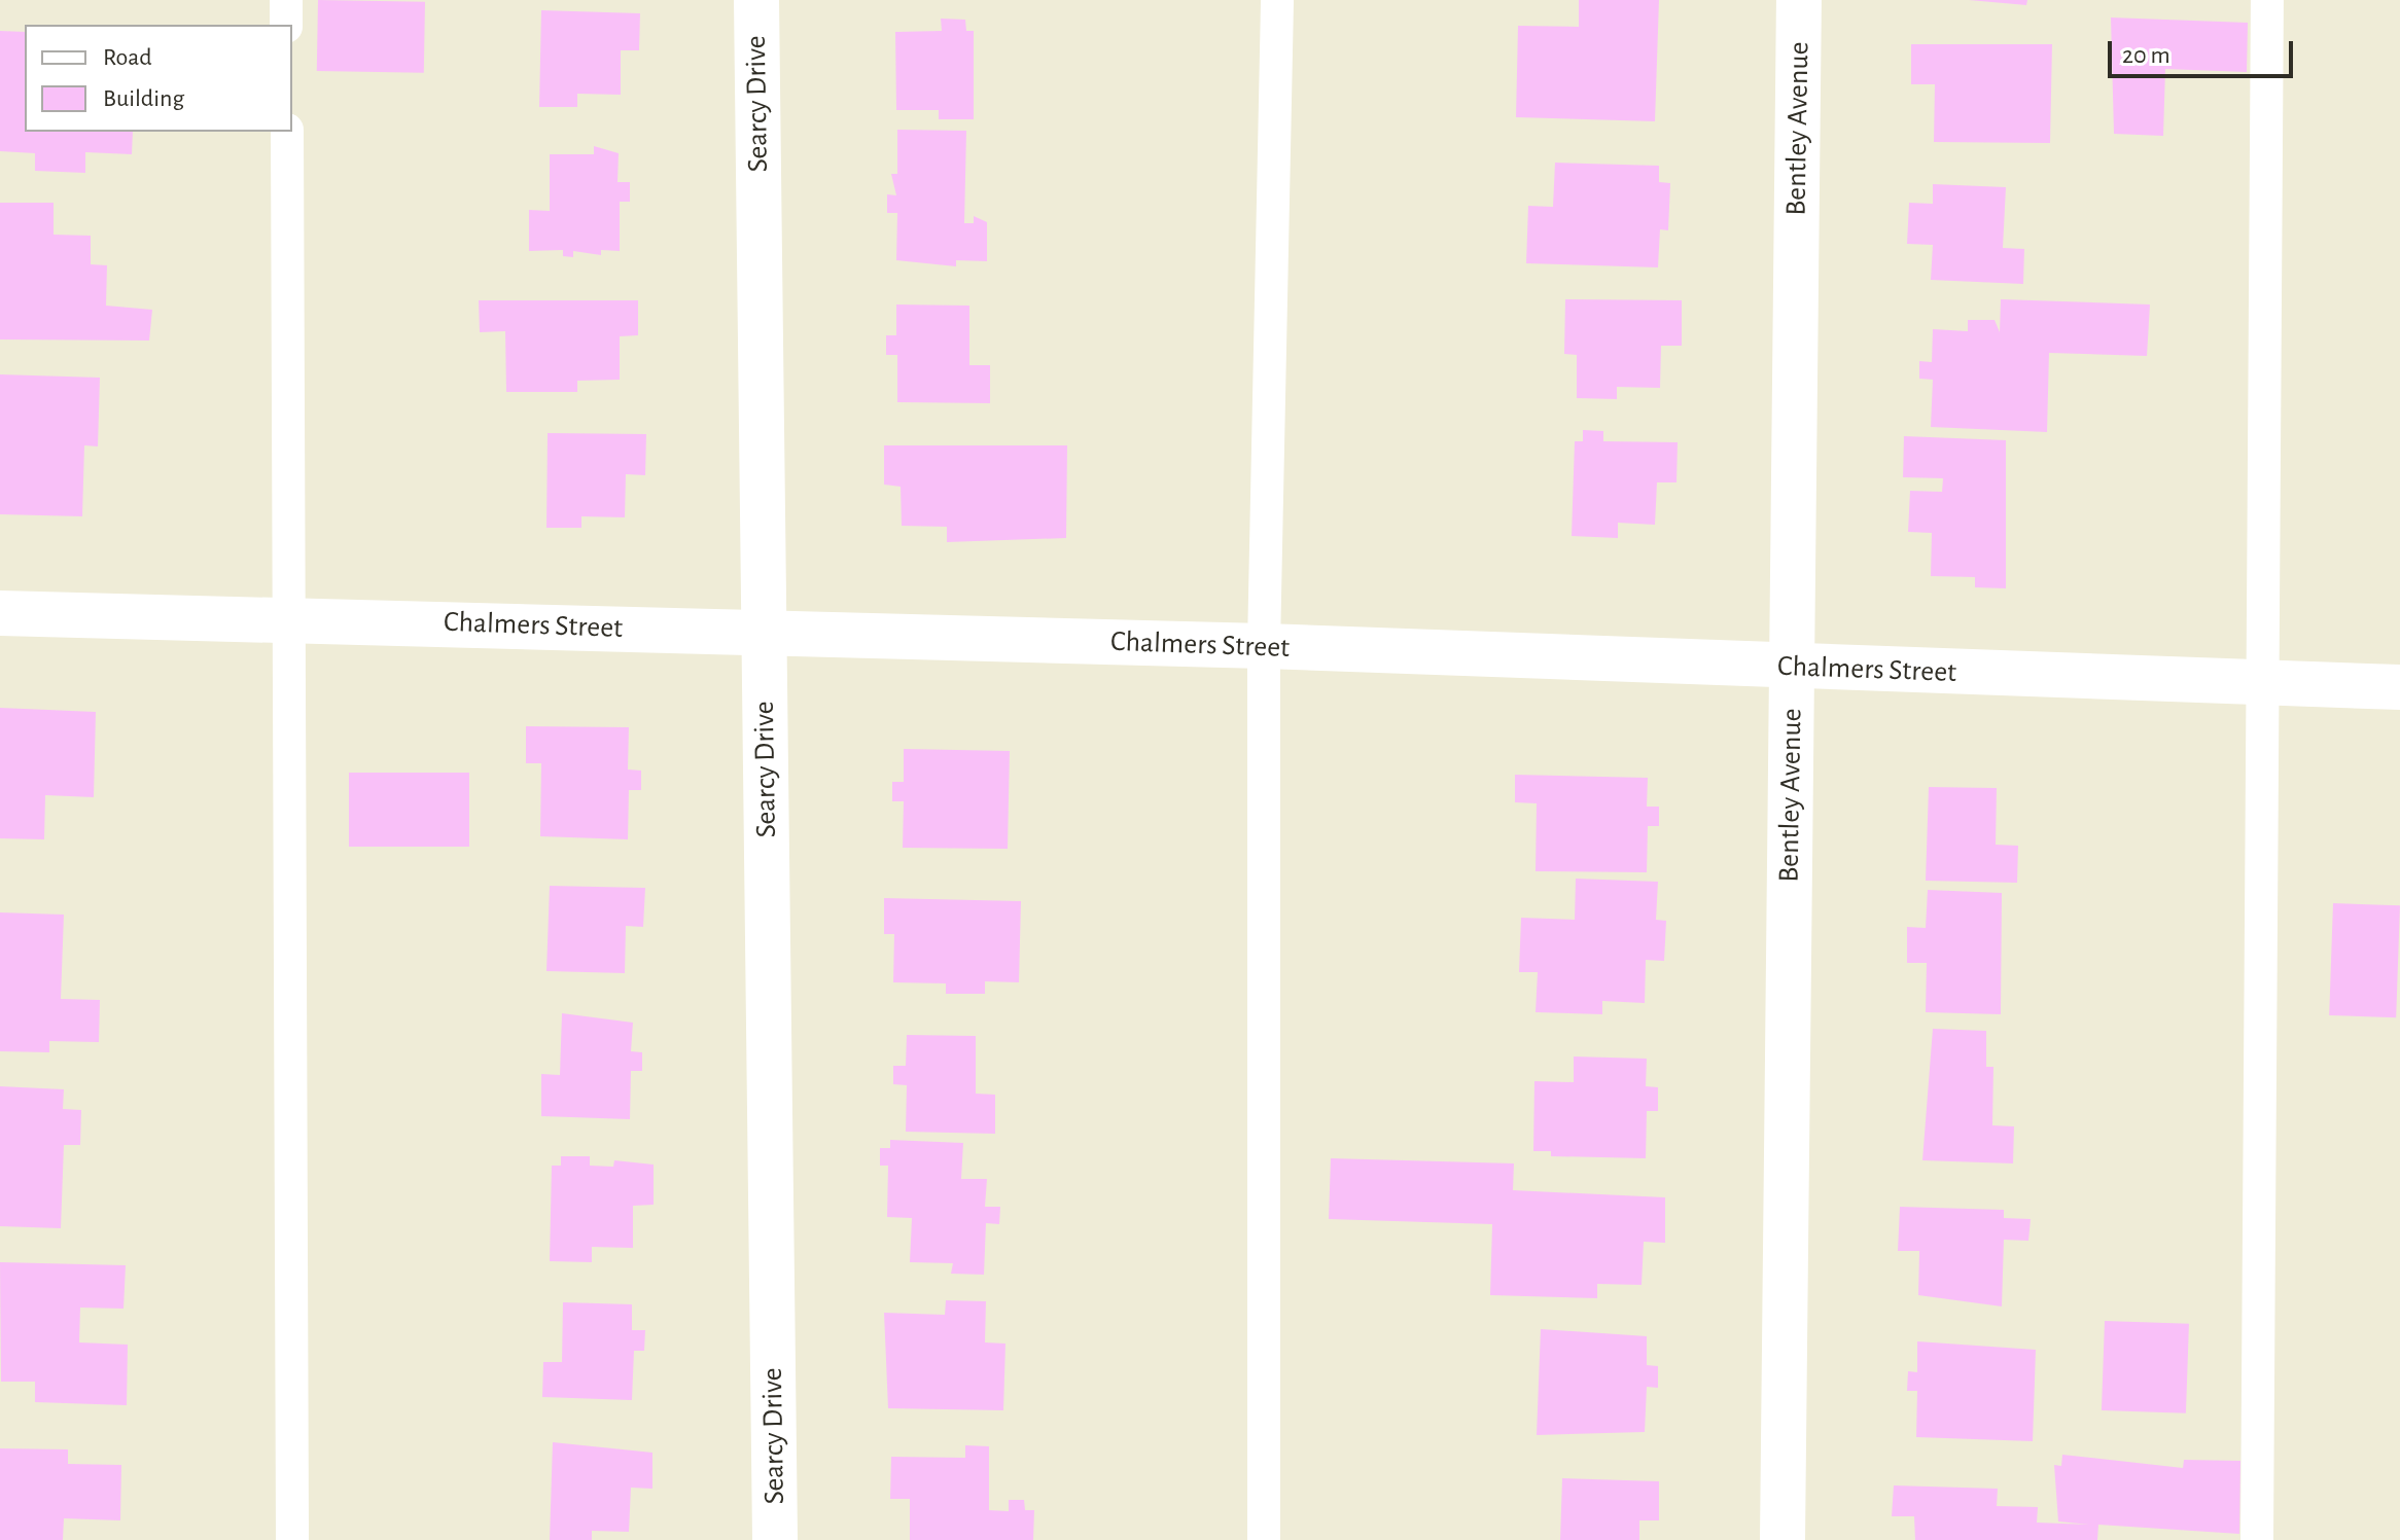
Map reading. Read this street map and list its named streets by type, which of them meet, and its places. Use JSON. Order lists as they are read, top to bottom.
{
  "streets": {
    "street": ["Searcy Drive", "Bentley Avenue", "Chalmers Street"]
  },
  "crossings": [
    ["Searcy Drive", "Chalmers Street"],
    ["Bentley Avenue", "Chalmers Street"]
  ],
  "legend": ["Road", "Building"],
  "scale_bar": "20 m"
}
